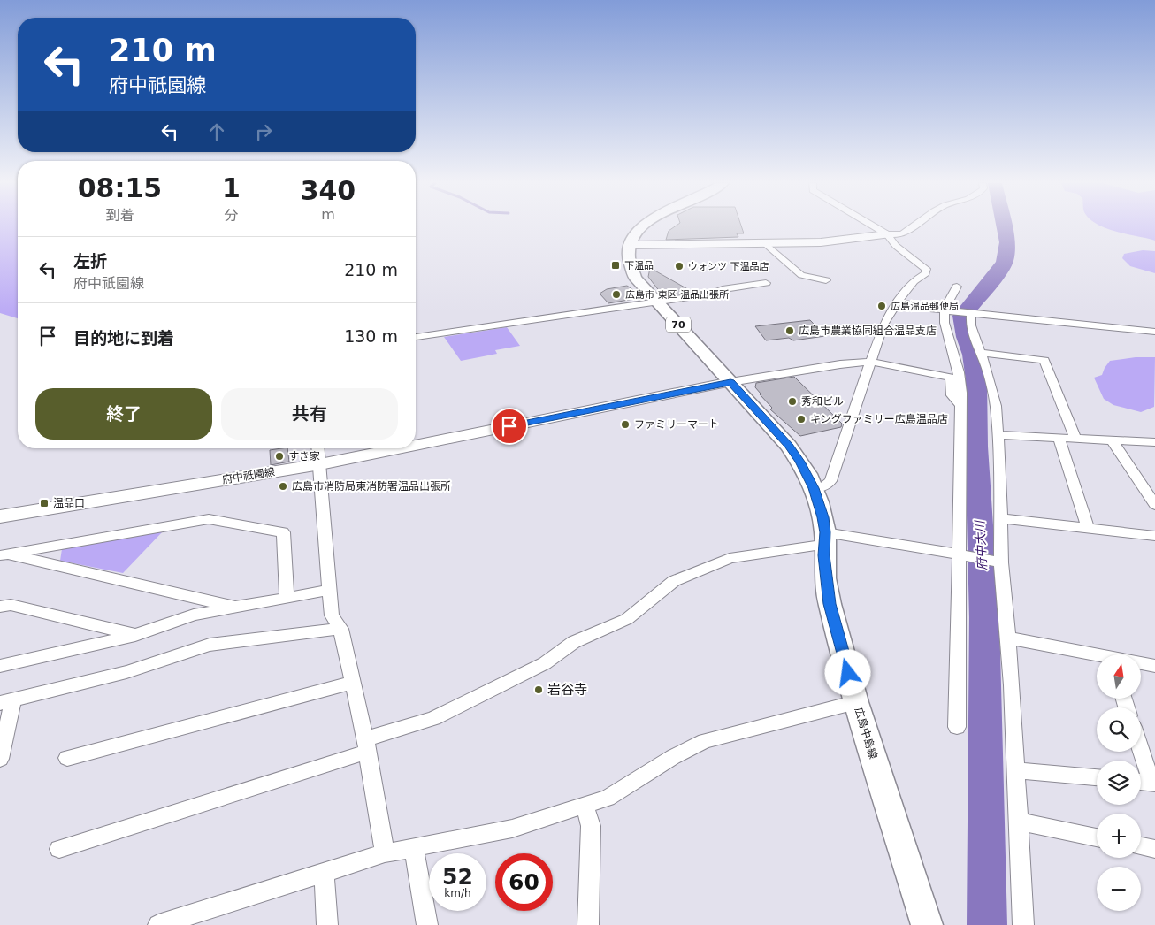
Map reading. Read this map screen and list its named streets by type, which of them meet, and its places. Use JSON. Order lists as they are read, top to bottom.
{
  "streets": {
    "main road": ["70", "府中祇園線", "広島中島線"]
  },
  "crossings": [
    ["府中祇園線", "広島中島線"]
  ],
  "water": ["府中大川"],
  "places": {
    "transit": ["下温品", "温品口"],
    "other": [
      "ウォンツ 下温品店",
      "広島市 東区 温品出張所",
      "広島温品郵便局",
      "広島市農業協同組合温品支店",
      "秀和ビル",
      "キングファミリー広島温品店",
      "ファミリーマート",
      "すき家",
      "広島市消防局東消防署温品出張所",
      "岩谷寺"
    ]
  },
  "north": "top",
  "page": {
    "turn": ["210 m", "府中祇園線"],
    "eta": [
      "08:15",
      "到着",
      "1",
      "分",
      "340",
      "m"
    ],
    "list": [
      {
        "name": "左折",
        "note": "府中祇園線",
        "value": "210 m"
      },
      {
        "name": "目的地に到着",
        "value": "130 m"
      }
    ],
    "buttons": ["終了", "共有"],
    "map_buttons": ["+", "−"],
    "speed": "52 km/h",
    "limit": "60"
  }
}
